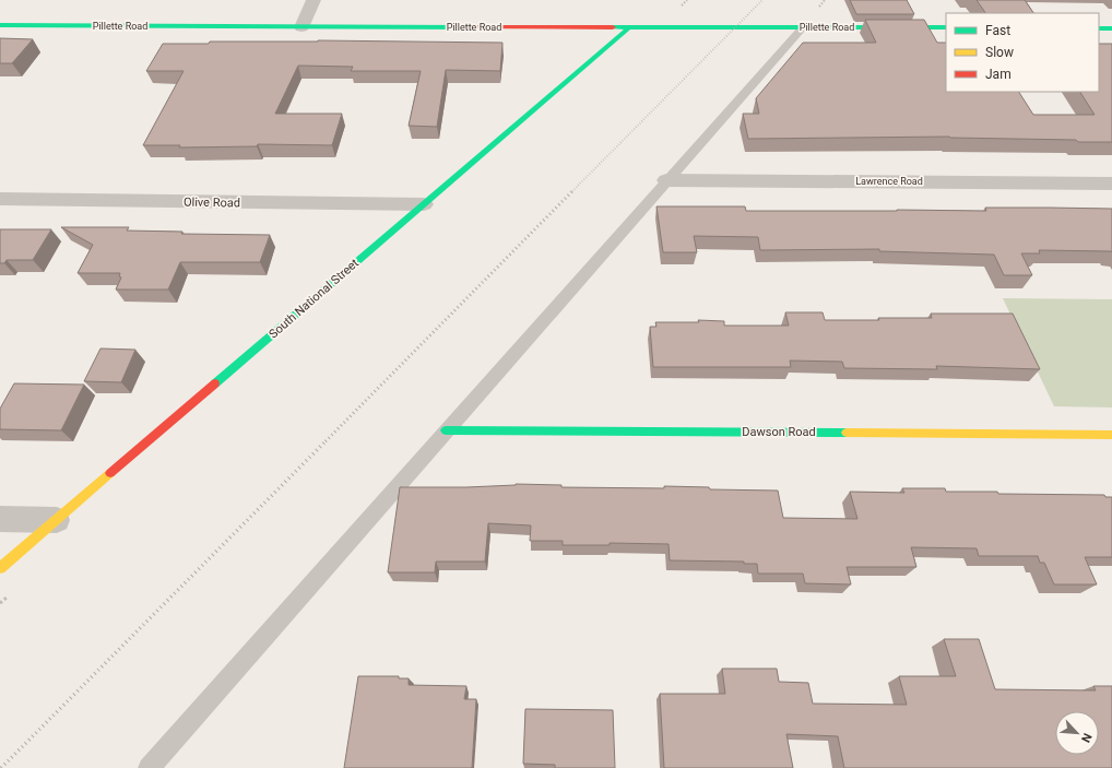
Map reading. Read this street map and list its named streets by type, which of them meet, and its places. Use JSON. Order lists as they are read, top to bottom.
{
  "streets": {
    "street": [
      "Pillette Road",
      "Lawrence Road",
      "Olive Road",
      "South National Street",
      "Dawson Road"
    ]
  },
  "crossings": [
    ["Pillette Road", "South National Street"],
    ["Olive Road", "South National Street"]
  ],
  "legend": ["Fast", "Slow", "Jam"],
  "north": "bottom right"
}
